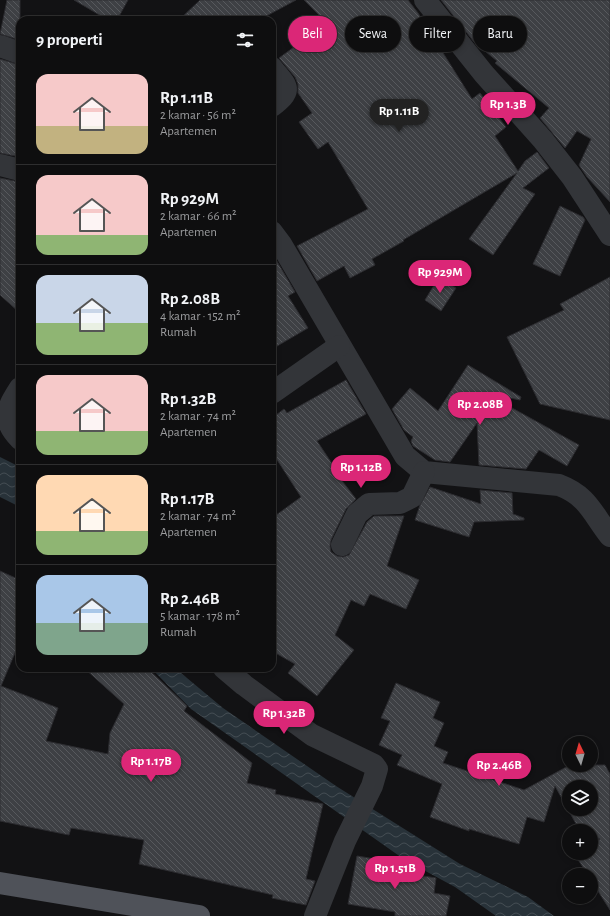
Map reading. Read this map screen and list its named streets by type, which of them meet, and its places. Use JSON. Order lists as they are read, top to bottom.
{
  "north": "top",
  "page": {
    "chip": [
      "Beli",
      "Sewa",
      "Filter",
      "Baru"
    ],
    "heading": "9 properti",
    "list": [
      {
        "name": "Rp 1.11B",
        "note": "2 kamar · 56 m² · Apartemen"
      },
      {
        "name": "Rp 929M",
        "note": "2 kamar · 66 m² · Apartemen"
      },
      {
        "name": "Rp 2.08B",
        "note": "4 kamar · 152 m² · Rumah"
      },
      {
        "name": "Rp 1.32B",
        "note": "2 kamar · 74 m² · Apartemen"
      },
      {
        "name": "Rp 1.17B",
        "note": "2 kamar · 74 m² · Apartemen"
      },
      {
        "name": "Rp 2.46B",
        "note": "5 kamar · 178 m² · Rumah"
      }
    ],
    "price": [
      "Rp 1.3B",
      "Rp 1.11B",
      "Rp 929M",
      "Rp 2.08B",
      "Rp 1.12B",
      "Rp 1.32B",
      "Rp 1.17B",
      "Rp 2.46B",
      "Rp 1.51B"
    ],
    "map_buttons": ["+", "−"]
  }
}
